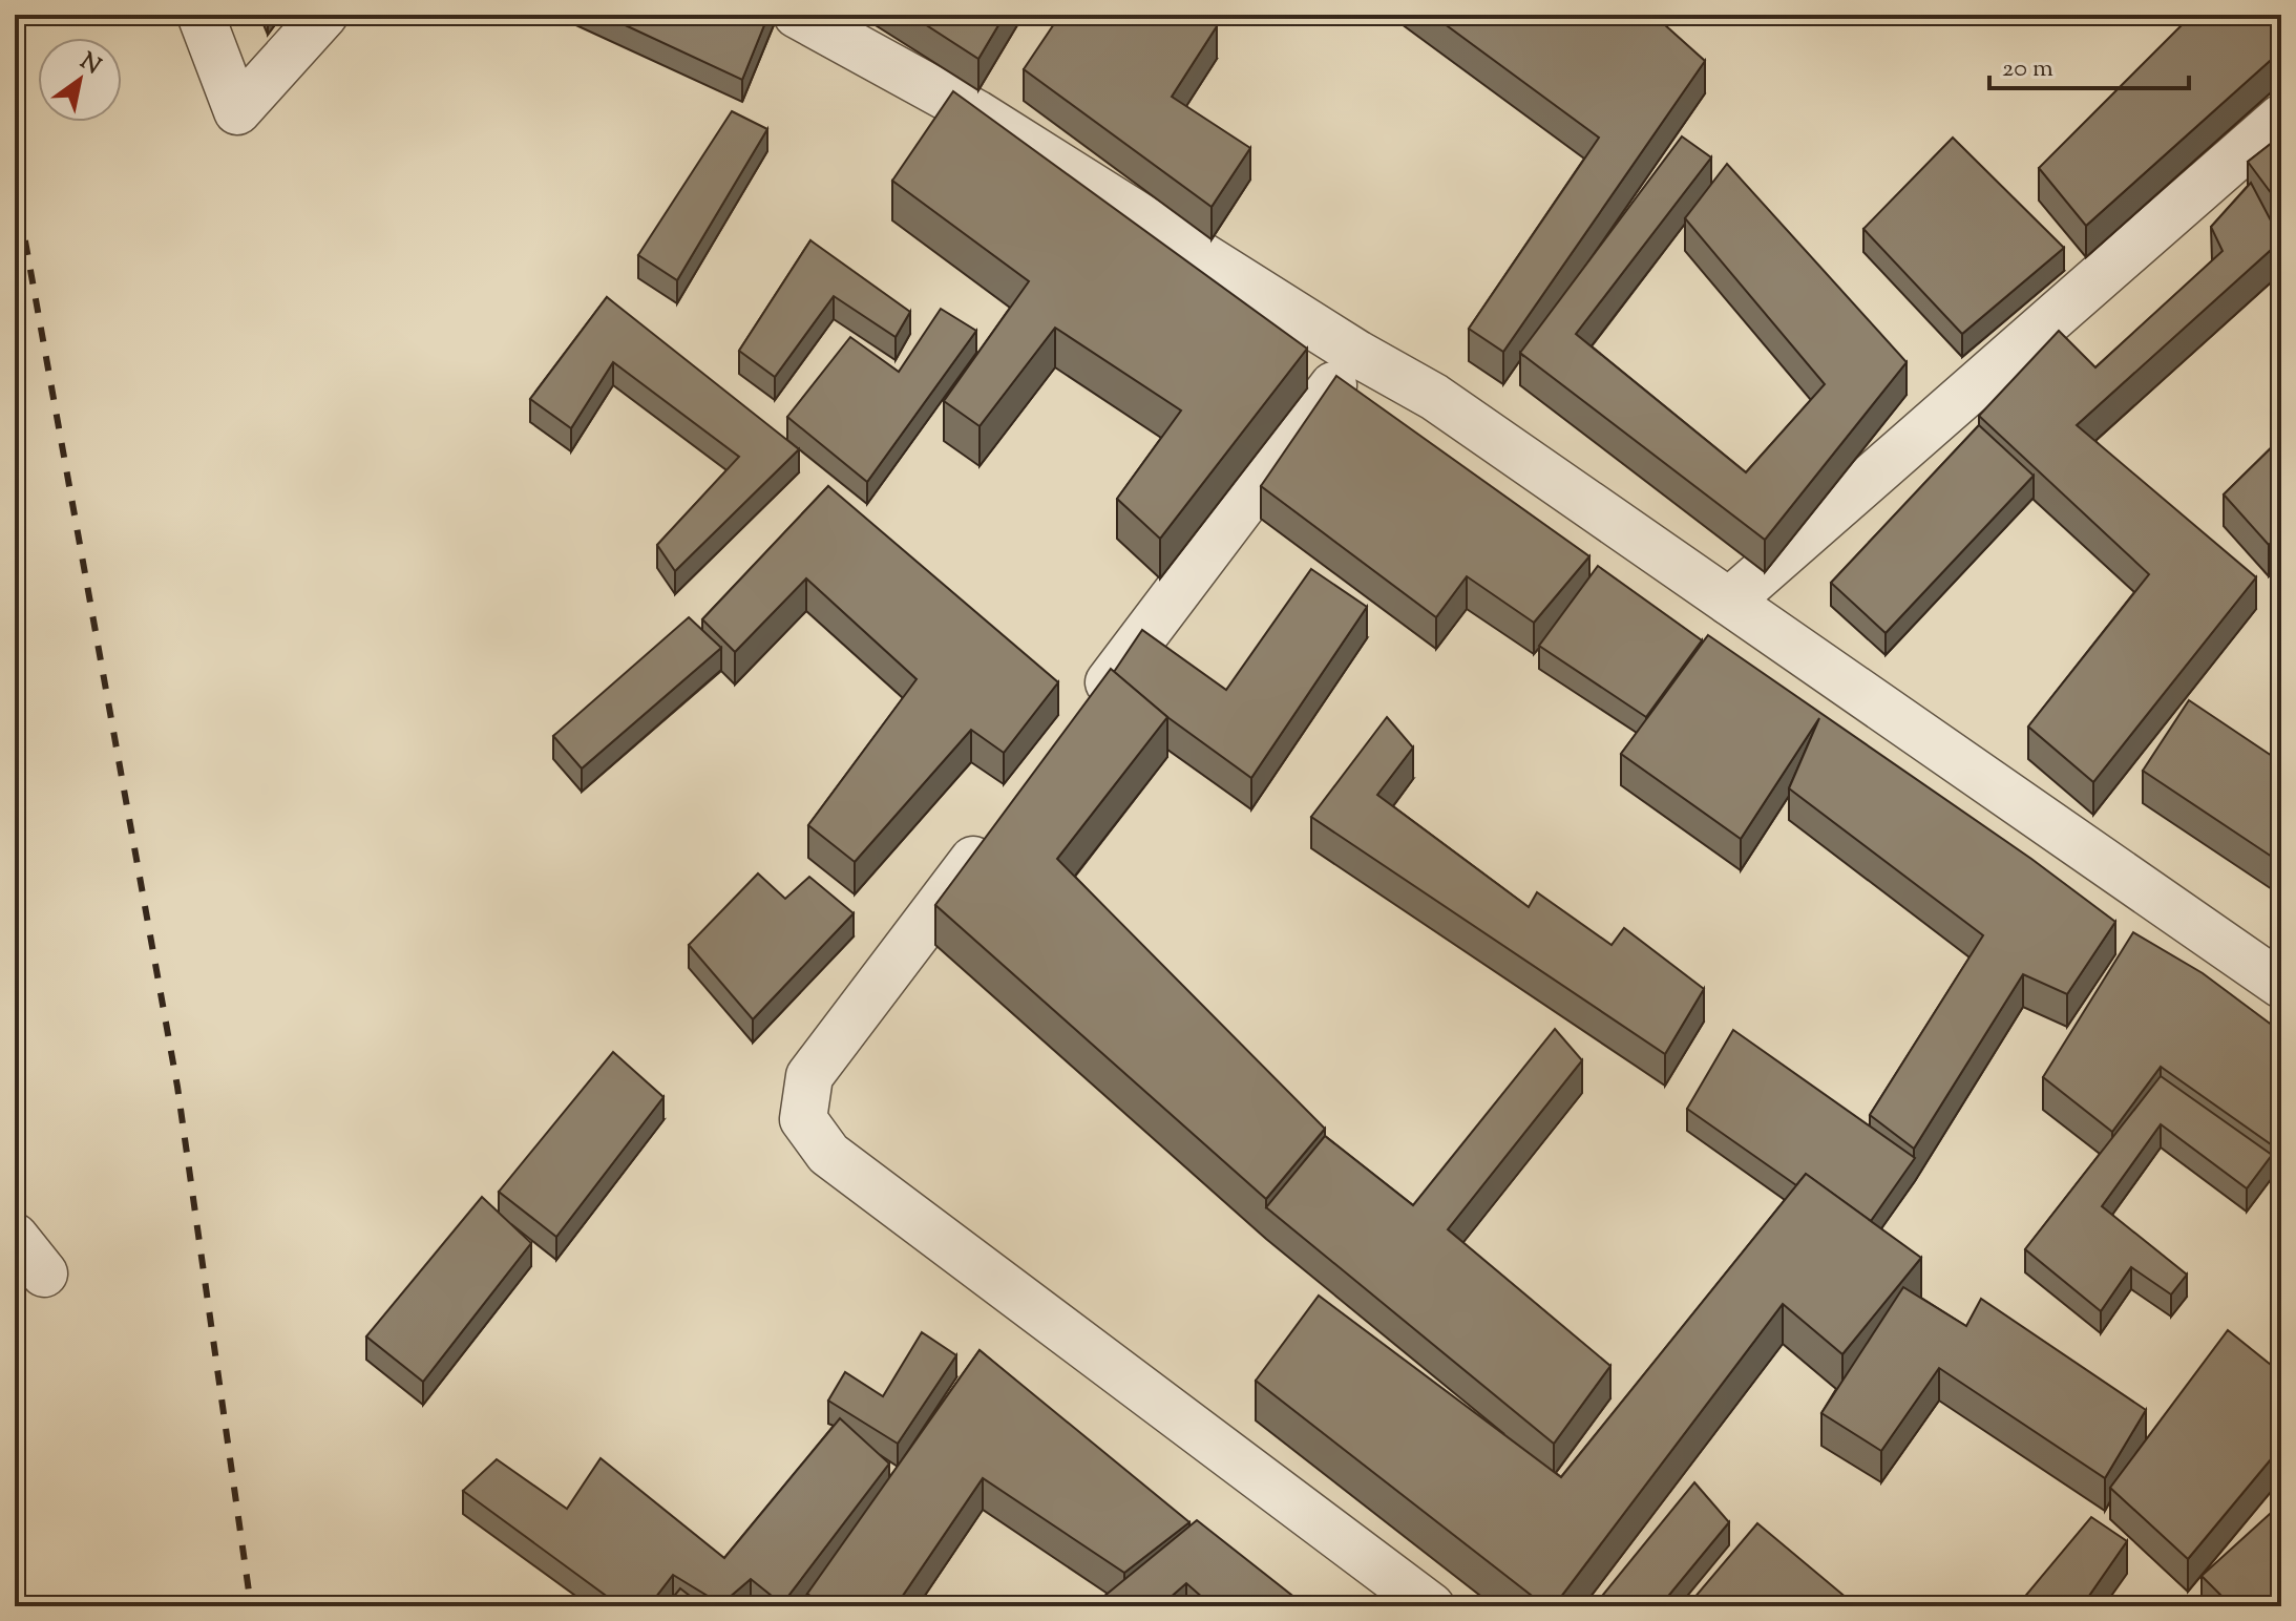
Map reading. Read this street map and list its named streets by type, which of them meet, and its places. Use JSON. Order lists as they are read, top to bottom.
{
  "scale_bar": "20 m",
  "north": "top right"
}
